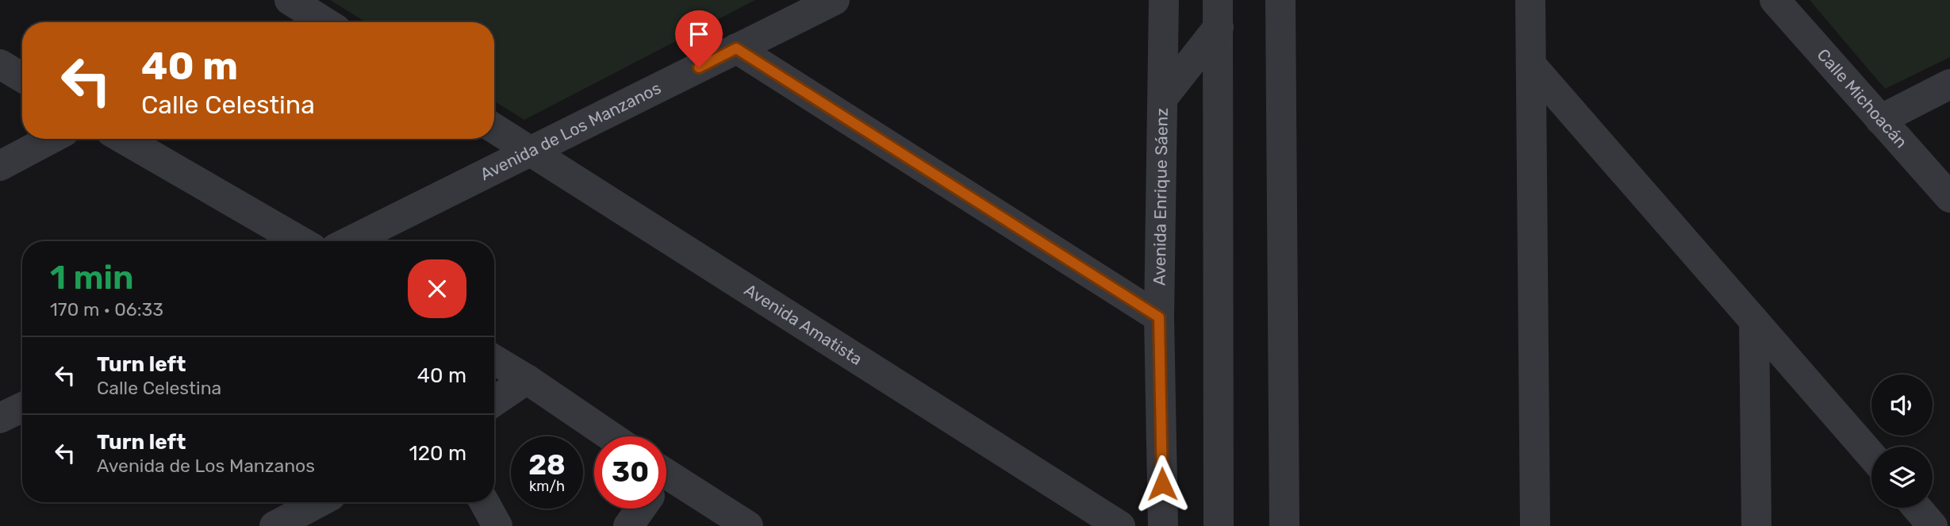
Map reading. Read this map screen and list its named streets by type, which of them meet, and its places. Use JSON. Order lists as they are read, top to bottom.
{
  "streets": {
    "street": [
      "Calle Michoacán",
      "Avenida de Los Manzanos",
      "Avenida Enrique Sáenz",
      "Avenida Amatista"
    ]
  },
  "crossings": [
    ["Avenida de Los Manzanos", "Avenida Amatista"]
  ],
  "page": {
    "turn": ["40 m", "Calle Celestina"],
    "heading": ["1 min", "170 m · 06:33"],
    "list": [
      {
        "name": "Turn left",
        "note": "Calle Celestina",
        "value": "40 m"
      },
      {
        "name": "Turn left",
        "note": "Avenida de Los Manzanos",
        "value": "120 m"
      }
    ],
    "speed": "28 km/h",
    "limit": "30"
  }
}
